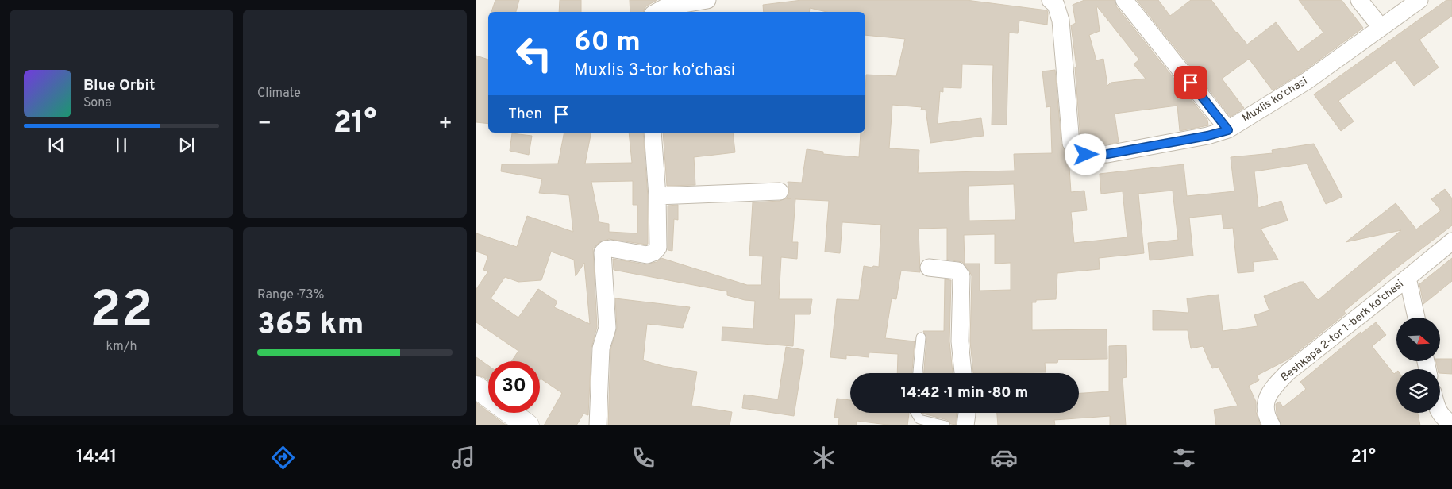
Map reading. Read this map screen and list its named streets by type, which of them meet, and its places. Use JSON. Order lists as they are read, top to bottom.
{
  "streets": {
    "street": ["Muxlis koʻchasi", "Beshkapa 2-tor 1-berk koʼchasi"]
  },
  "north": "right",
  "page": {
    "tile": [
      "Climate",
      ["22", "km/h"],
      ["Range · 73%", "365 km"]
    ],
    "turn": ["60 m", "Muxlis 3-tor koʻchasi"],
    "song": ["Blue Orbit", "Sona"],
    "then": "Then",
    "heat": ["−", "21°", "+"],
    "limit": "30",
    "trip": "14:42 · 1 min · 80 m",
    "tabs": ["14:41", "21°"]
  }
}
